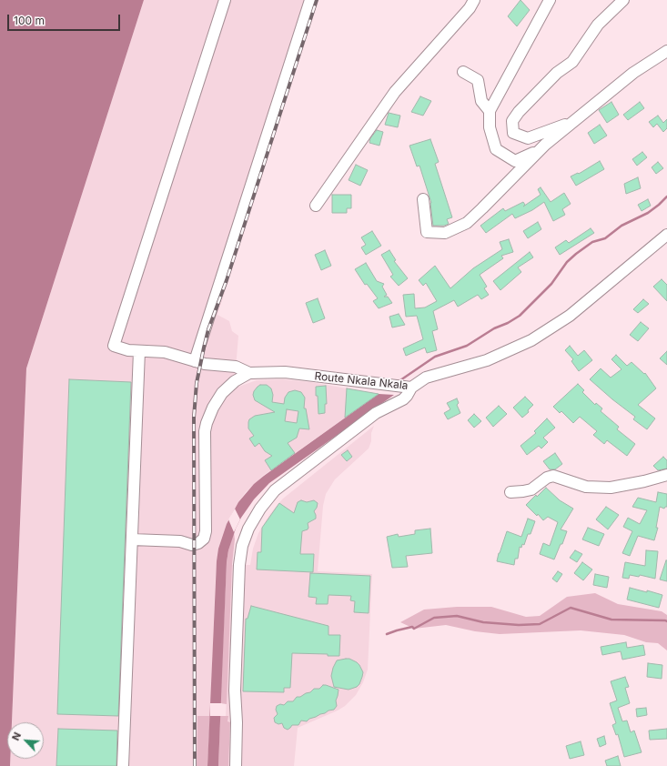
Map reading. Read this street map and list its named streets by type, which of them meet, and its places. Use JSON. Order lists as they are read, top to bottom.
{
  "streets": {
    "street": ["Route Nkala Nkala"]
  },
  "scale_bar": "100 m",
  "north": "top left"
}
